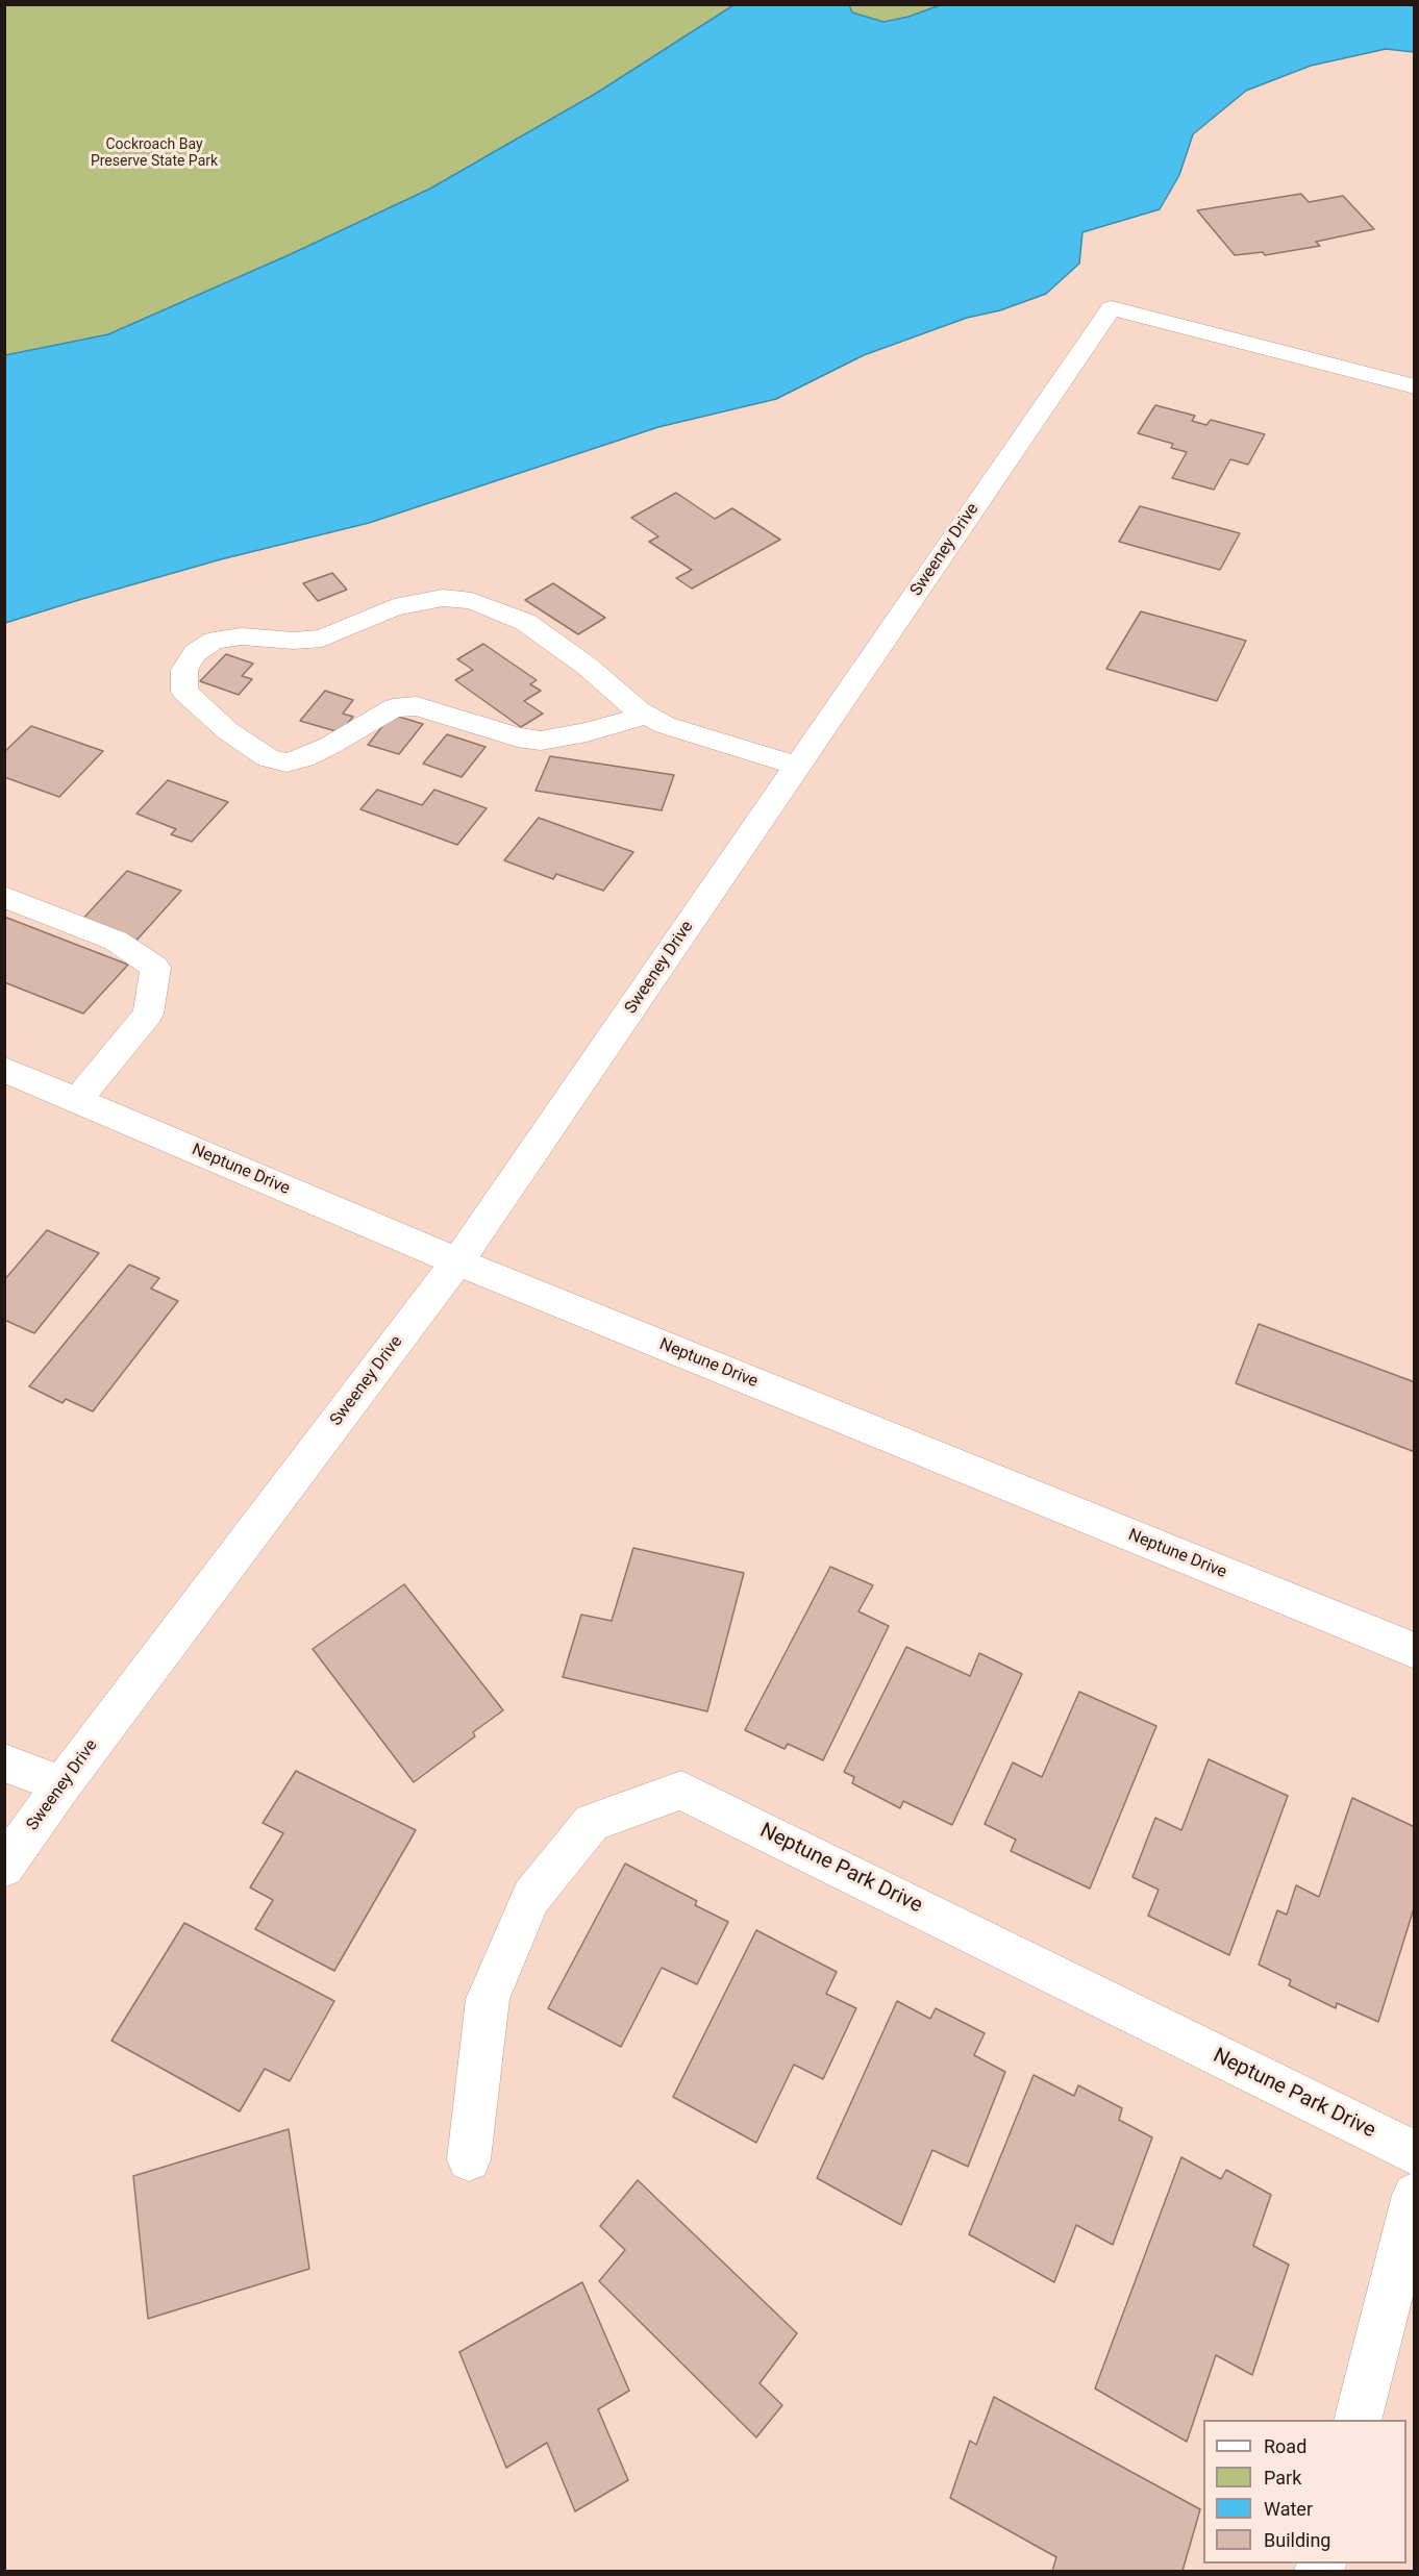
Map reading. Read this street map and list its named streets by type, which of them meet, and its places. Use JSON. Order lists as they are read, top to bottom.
{
  "streets": {
    "street": ["Sweeney Drive", "Neptune Drive", "Neptune Park Drive"]
  },
  "crossings": [
    ["Sweeney Drive", "Neptune Drive"]
  ],
  "parks": ["Cockroach Bay Preserve State Park"],
  "legend": [
    "Road",
    "Park",
    "Water",
    "Building"
  ]
}
